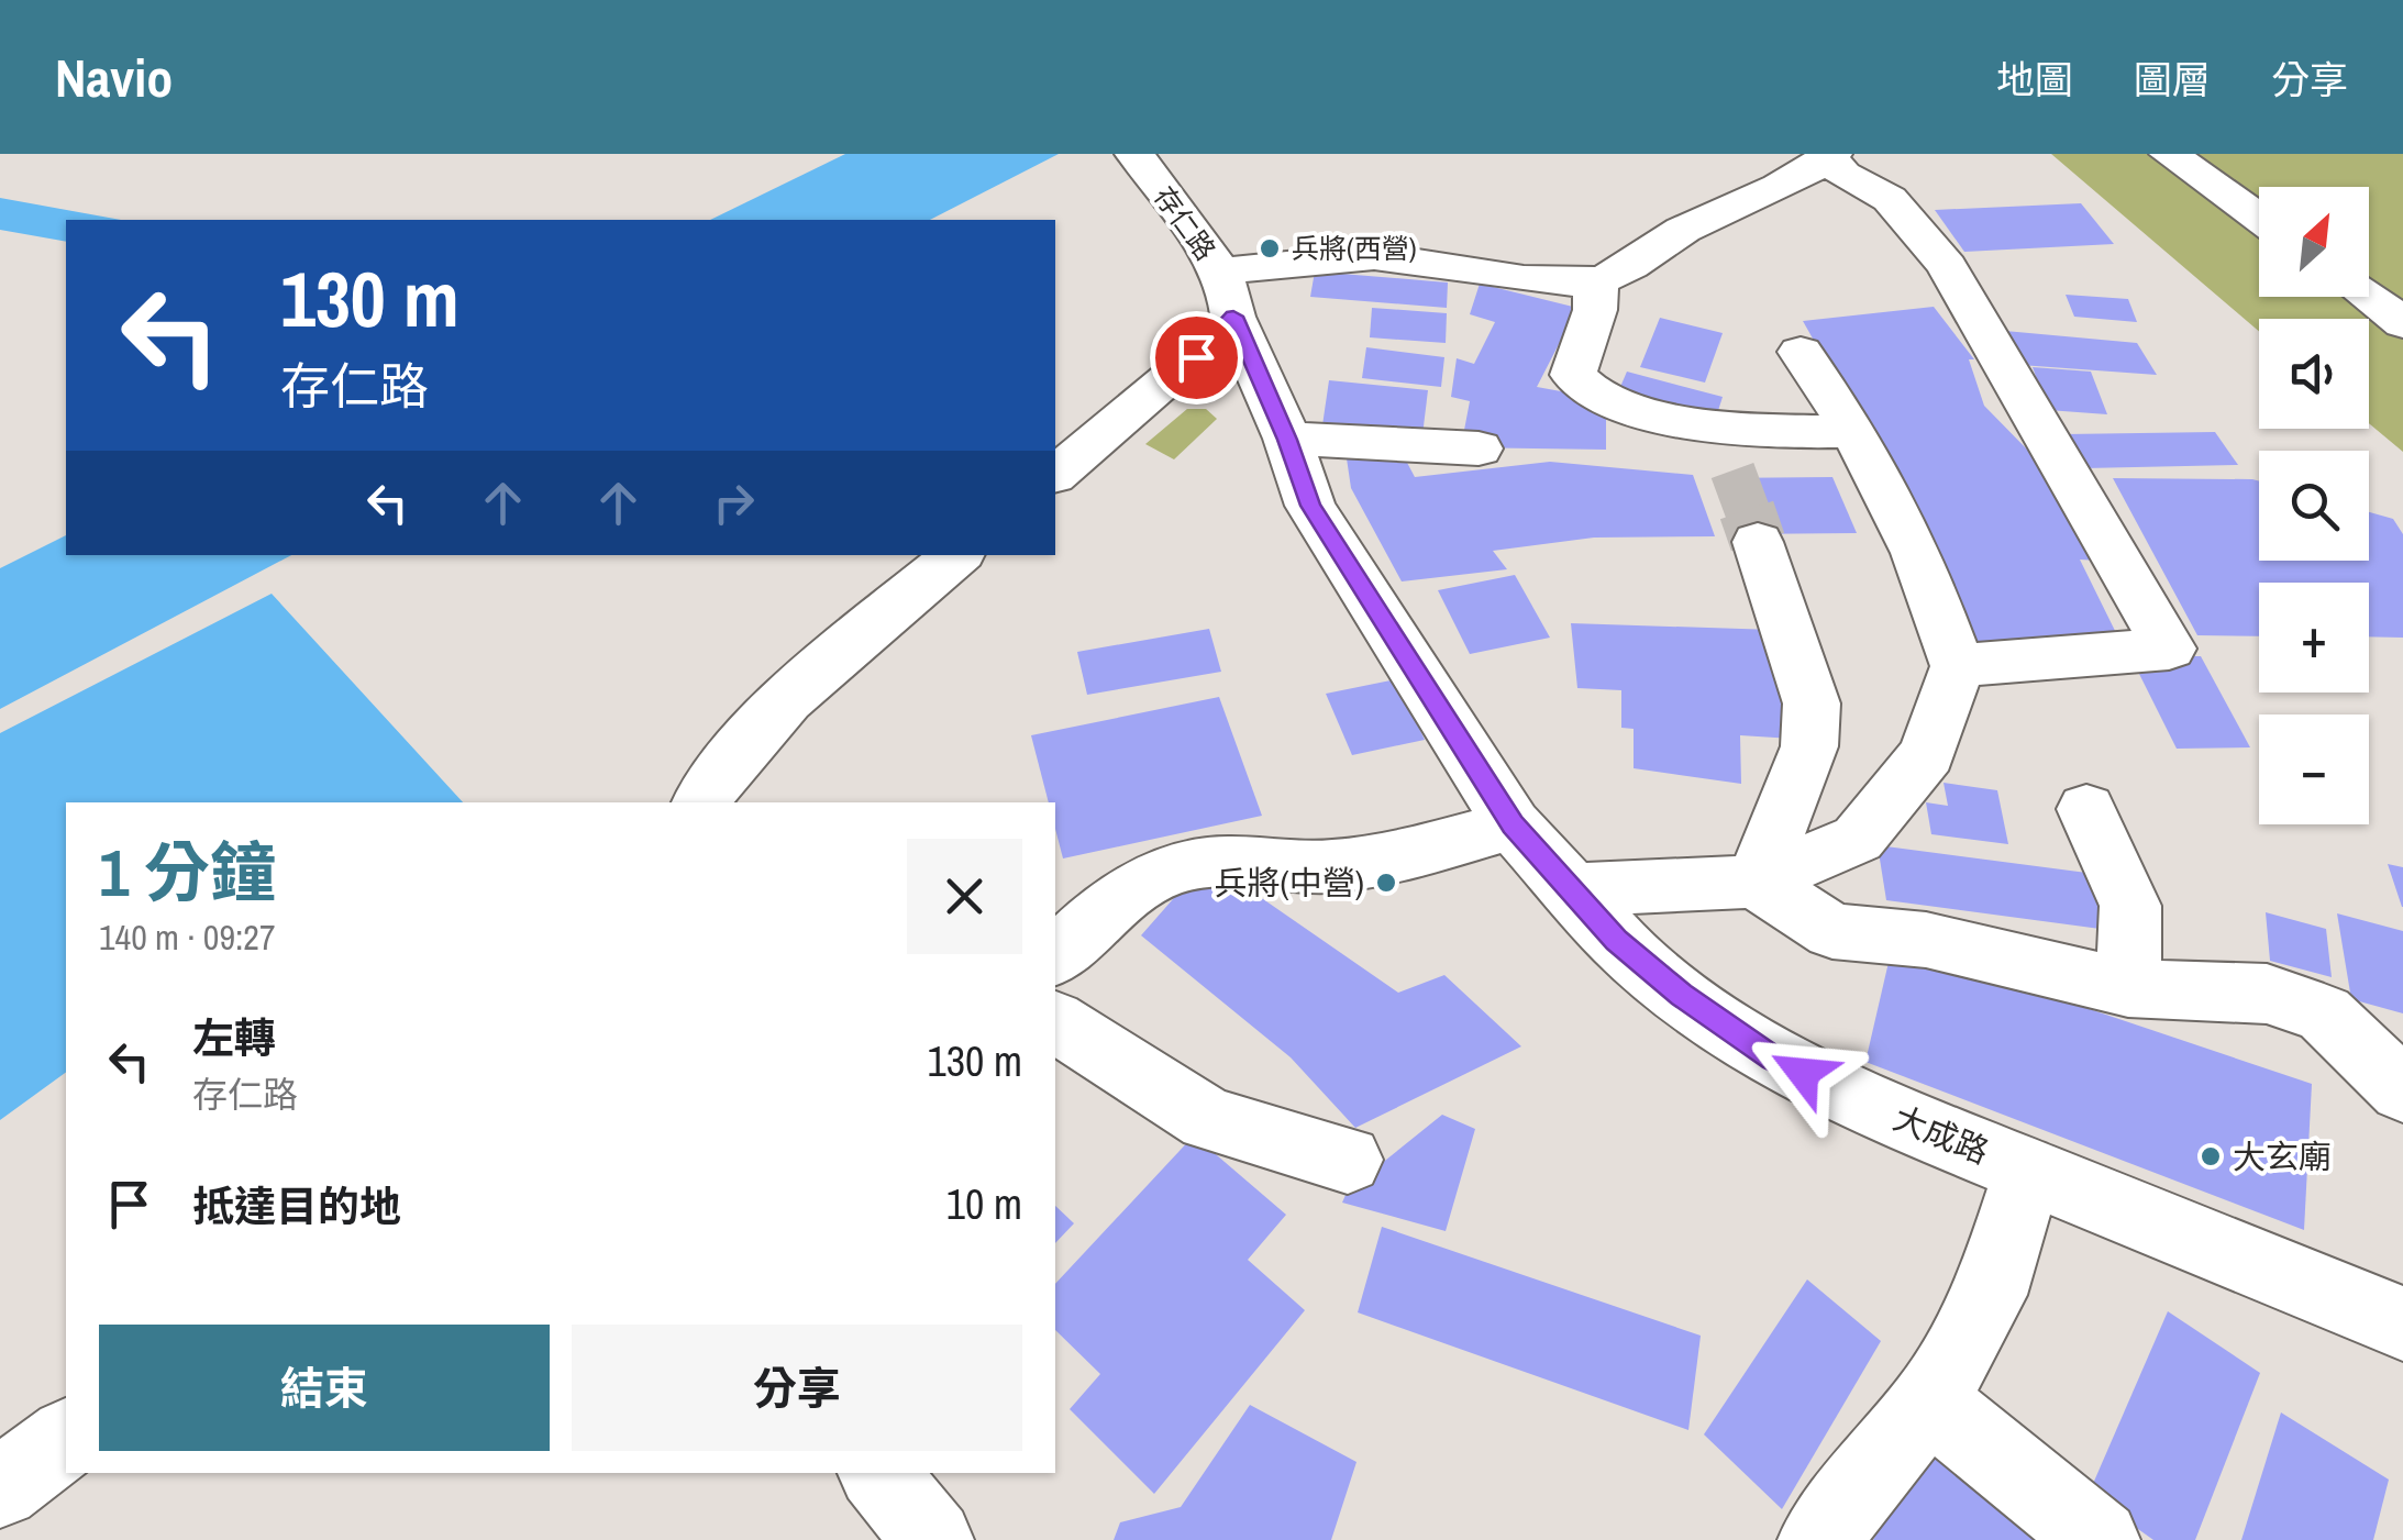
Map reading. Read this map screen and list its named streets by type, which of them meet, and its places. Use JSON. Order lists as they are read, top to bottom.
{
  "streets": {
    "street": ["存仁路", "大成路"]
  },
  "crossings": [
    ["存仁路", "大成路"]
  ],
  "places": ["兵將(西營)", "兵將(中營)", "大玄廟"],
  "north": "top right",
  "page": {
    "header": "Navio",
    "nav": ["地圖", "圖層", "分享"],
    "map_buttons": ["+", "−"],
    "turn": ["130 m", "存仁路"],
    "heading": ["1 分鐘", "140 m · 09:27"],
    "list": [
      {
        "name": "左轉",
        "note": "存仁路",
        "value": "130 m"
      },
      {
        "name": "抵達目的地",
        "value": "10 m"
      }
    ],
    "buttons": ["結束", "分享"]
  }
}
